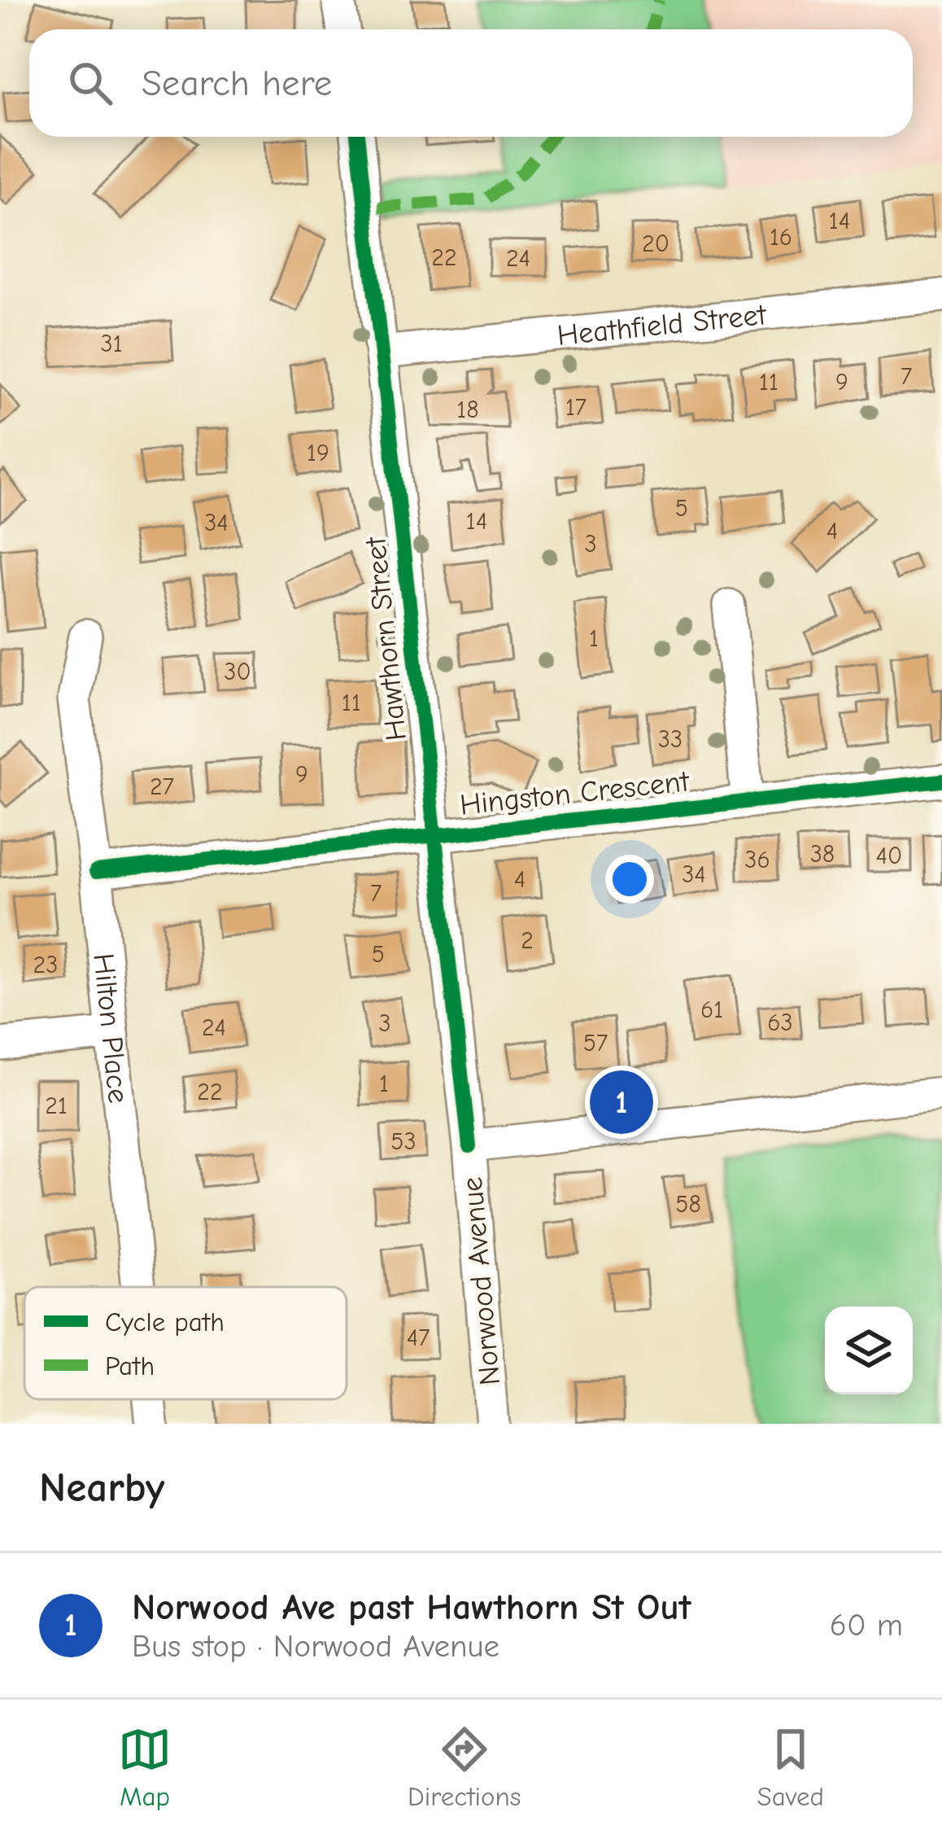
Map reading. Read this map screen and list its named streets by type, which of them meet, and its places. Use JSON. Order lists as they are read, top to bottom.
{
  "streets": {
    "street": [
      "Heathfield Street",
      "Hawthorn Street",
      "Hingston Crescent",
      "Hilton Place",
      "Norwood Avenue"
    ]
  },
  "crossings": [
    ["Heathfield Street", "Hawthorn Street"],
    ["Hawthorn Street", "Hingston Crescent"],
    ["Hawthorn Street", "Norwood Avenue"],
    ["Hingston Crescent", "Hilton Place"]
  ],
  "house_numbers": [
    "14",
    "16",
    "20",
    "22",
    "24",
    "31",
    "7",
    "11",
    "9",
    "17",
    "18",
    "19",
    "5",
    "14",
    "34",
    "4",
    "3",
    "1",
    "30",
    "11",
    "33",
    "9",
    "27",
    "38",
    "40",
    "36",
    "34",
    "4",
    "7",
    "2",
    "5",
    "23",
    "61",
    "63",
    "3",
    "24",
    "57",
    "1",
    "22",
    "21",
    "53",
    "58",
    "47"
  ],
  "legend": ["Cycle path", "Path"],
  "page": {
    "search": "Search here",
    "pins": "1",
    "heading": "Nearby",
    "list": [
      {
        "mark": "1",
        "name": "Norwood Ave past Hawthorn St Out",
        "note": "Bus stop · Norwood Avenue",
        "value": "60 m"
      }
    ],
    "nav": ["Map", "Directions", "Saved"]
  }
}
